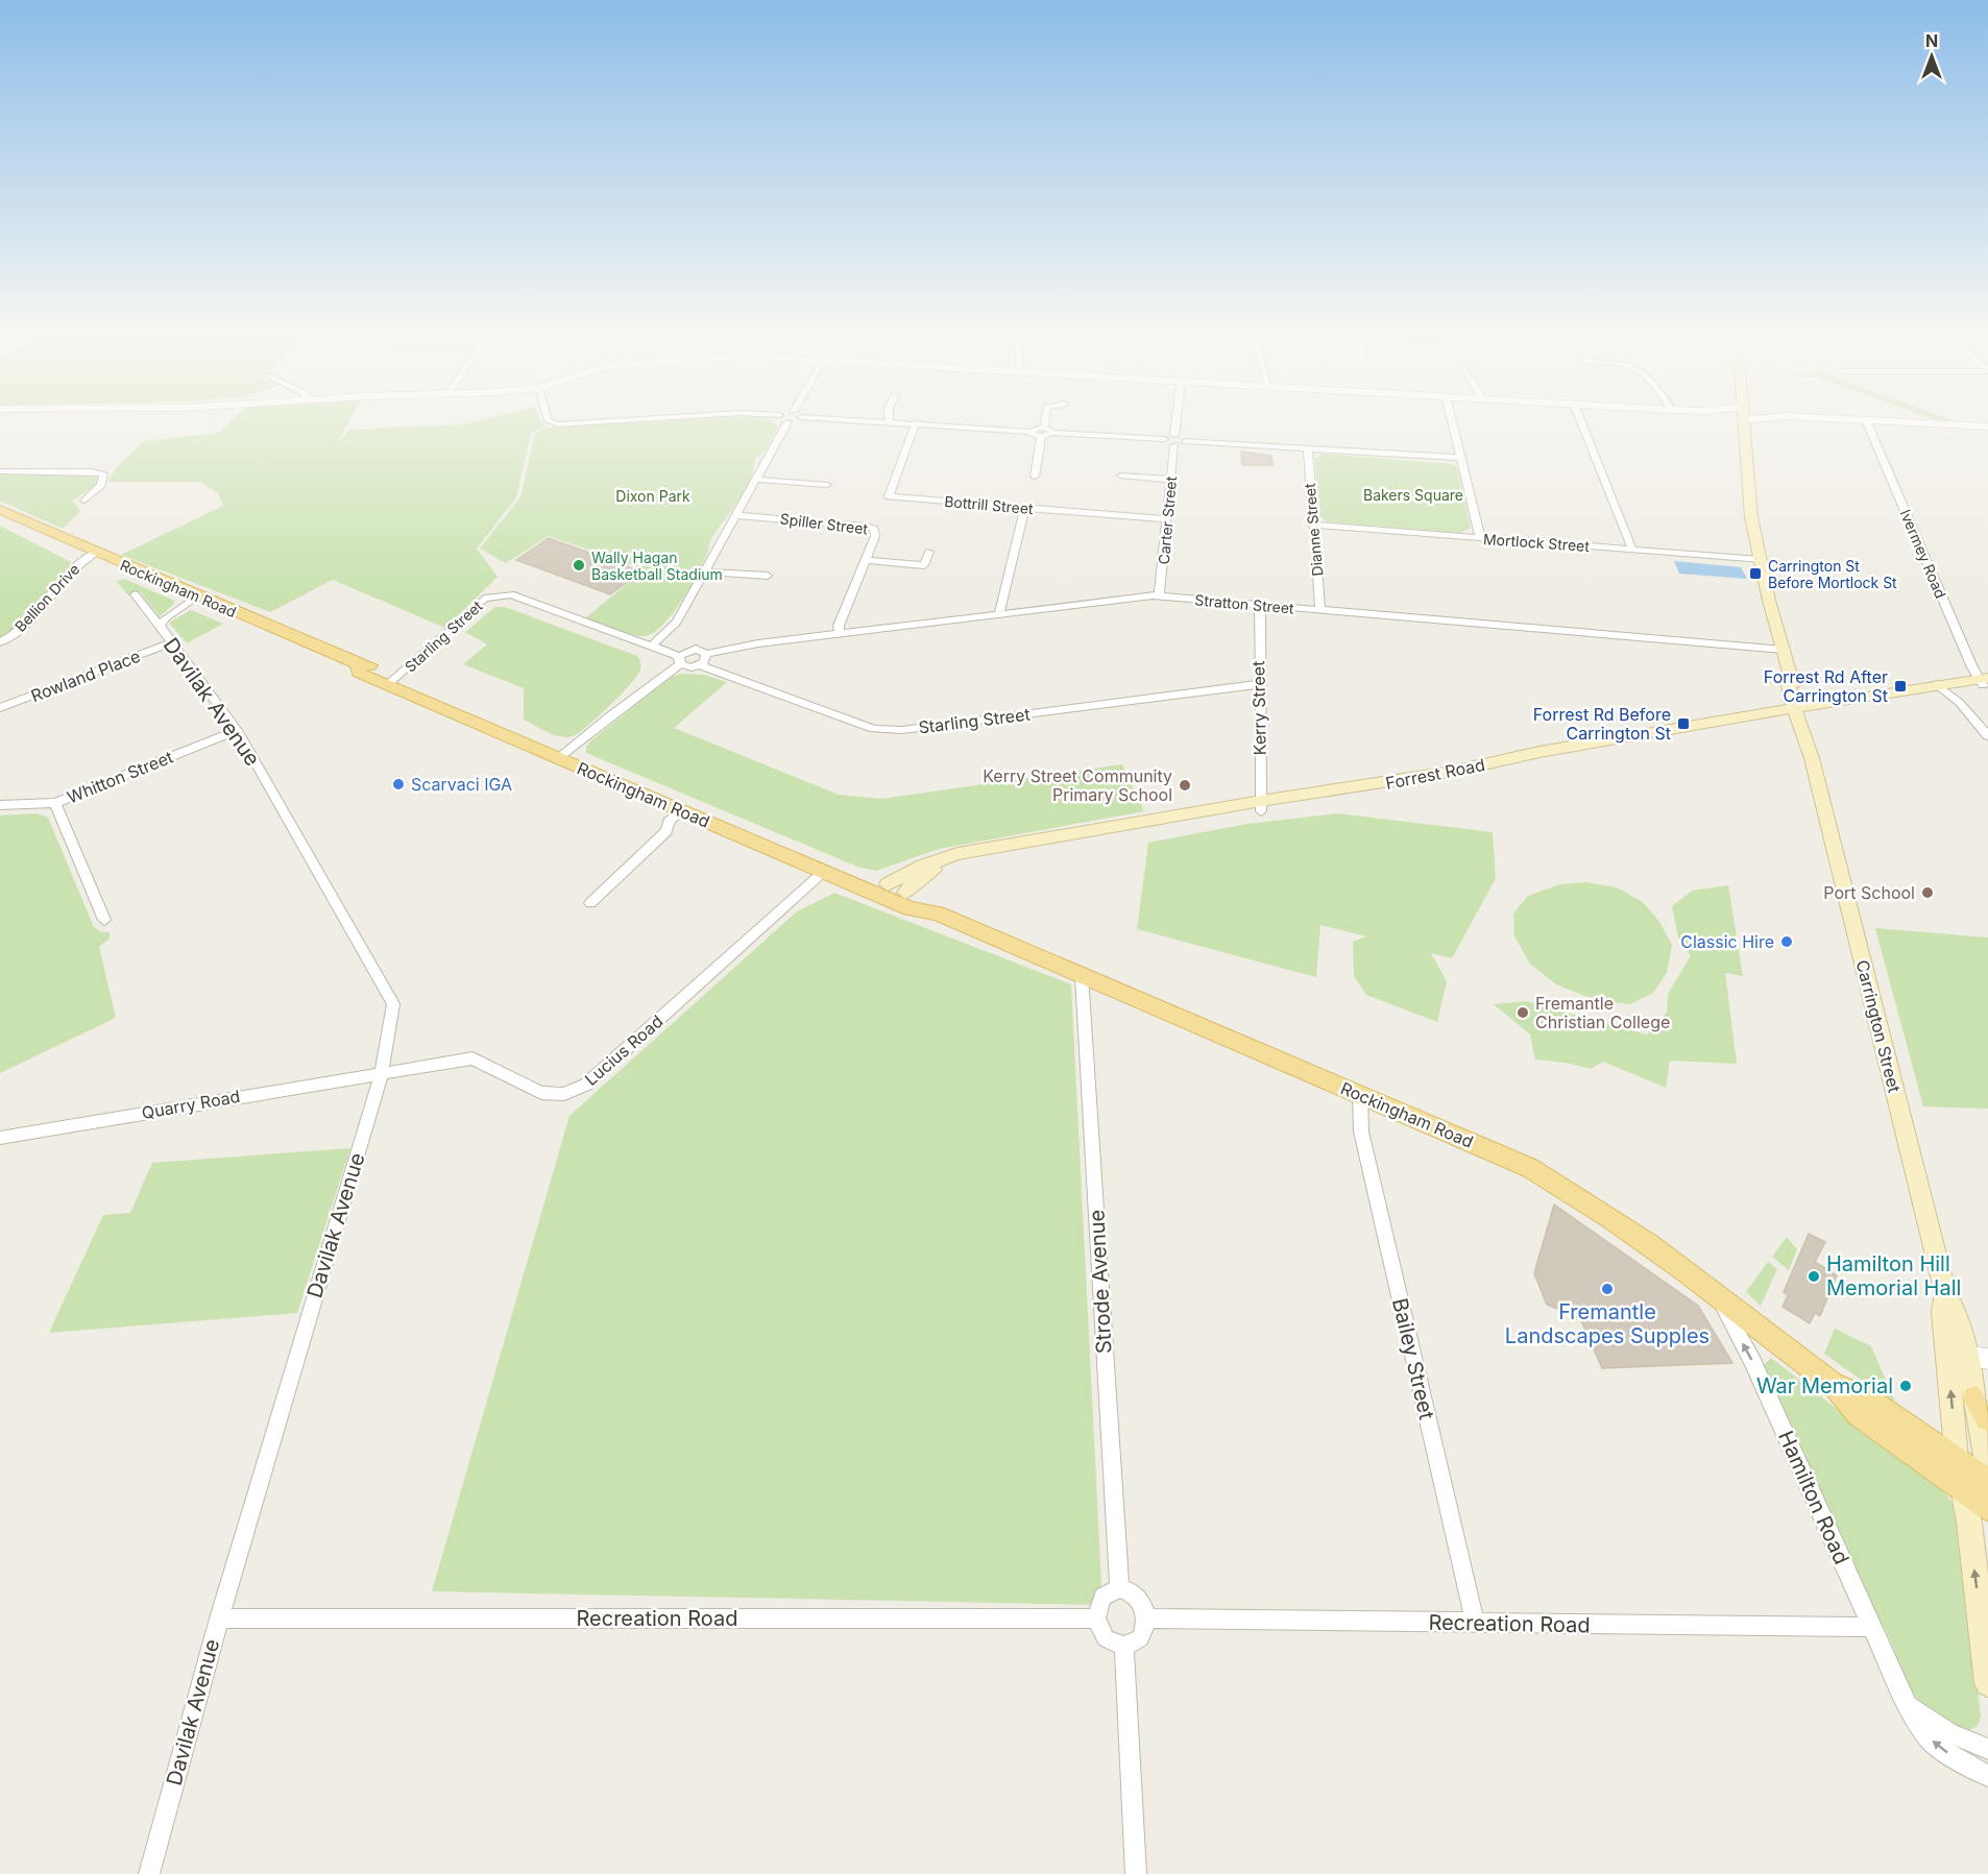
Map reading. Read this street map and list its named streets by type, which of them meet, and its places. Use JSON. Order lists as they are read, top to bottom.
{
  "streets": {
    "main road": ["Rockingham Road", "Forrest Road", "Carrington Street"],
    "street": [
      "Bottrill Street",
      "Carter Street",
      "Spiller Street",
      "Dianne Street",
      "Mortlock Street",
      "Ivermey Road",
      "Bellion Drive",
      "Stratton Street",
      "Starling Street",
      "Rowland Place",
      "Davilak Avenue",
      "Kerry Street",
      "Whitton Street",
      "Lucius Road",
      "Quarry Road",
      "Strode Avenue",
      "Bailey Street",
      "Hamilton Road",
      "Recreation Road"
    ]
  },
  "crossings": [
    ["Bottrill Street", "Carter Street"],
    ["Carter Street", "Stratton Street"],
    ["Spiller Street", "Stratton Street"],
    ["Dianne Street", "Mortlock Street"],
    ["Dianne Street", "Stratton Street"],
    ["Mortlock Street", "Carrington Street"],
    ["Ivermey Road", "Forrest Road"],
    ["Rockingham Road", "Bellion Drive"],
    ["Rockingham Road", "Starling Street"],
    ["Rockingham Road", "Davilak Avenue"],
    ["Rockingham Road", "Forrest Road"],
    ["Rockingham Road", "Carrington Street"],
    ["Rockingham Road", "Lucius Road"],
    ["Rockingham Road", "Strode Avenue"],
    ["Rockingham Road", "Bailey Street"],
    ["Rockingham Road", "Hamilton Road"],
    ["Stratton Street", "Starling Street"],
    ["Stratton Street", "Kerry Street"],
    ["Stratton Street", "Carrington Street"],
    ["Starling Street", "Kerry Street"],
    ["Rowland Place", "Davilak Avenue"],
    ["Davilak Avenue", "Whitton Street"],
    ["Davilak Avenue", "Lucius Road"],
    ["Davilak Avenue", "Quarry Road"],
    ["Davilak Avenue", "Recreation Road"],
    ["Kerry Street", "Forrest Road"],
    ["Forrest Road", "Carrington Street"],
    ["Lucius Road", "Quarry Road"],
    ["Strode Avenue", "Recreation Road"],
    ["Bailey Street", "Recreation Road"],
    ["Hamilton Road", "Recreation Road"]
  ],
  "one_way": ["Hamilton Road"],
  "parks": ["Bakers Square", "Dixon Park"],
  "places": {
    "other": [
      "Wally Hagan Basketball Stadium",
      "Scarvaci IGA",
      "Kerry Street Community Primary School",
      "Port School",
      "Classic Hire",
      "Fremantle Christian College",
      "Hamilton Hill Memorial Hall",
      "Fremantle Landscapes Supples",
      "War Memorial"
    ],
    "transit": ["Carrington St Before Mortlock St", "Forrest Rd After Carrington St", "Forrest Rd Before Carrington St"]
  },
  "north": "top"
}
